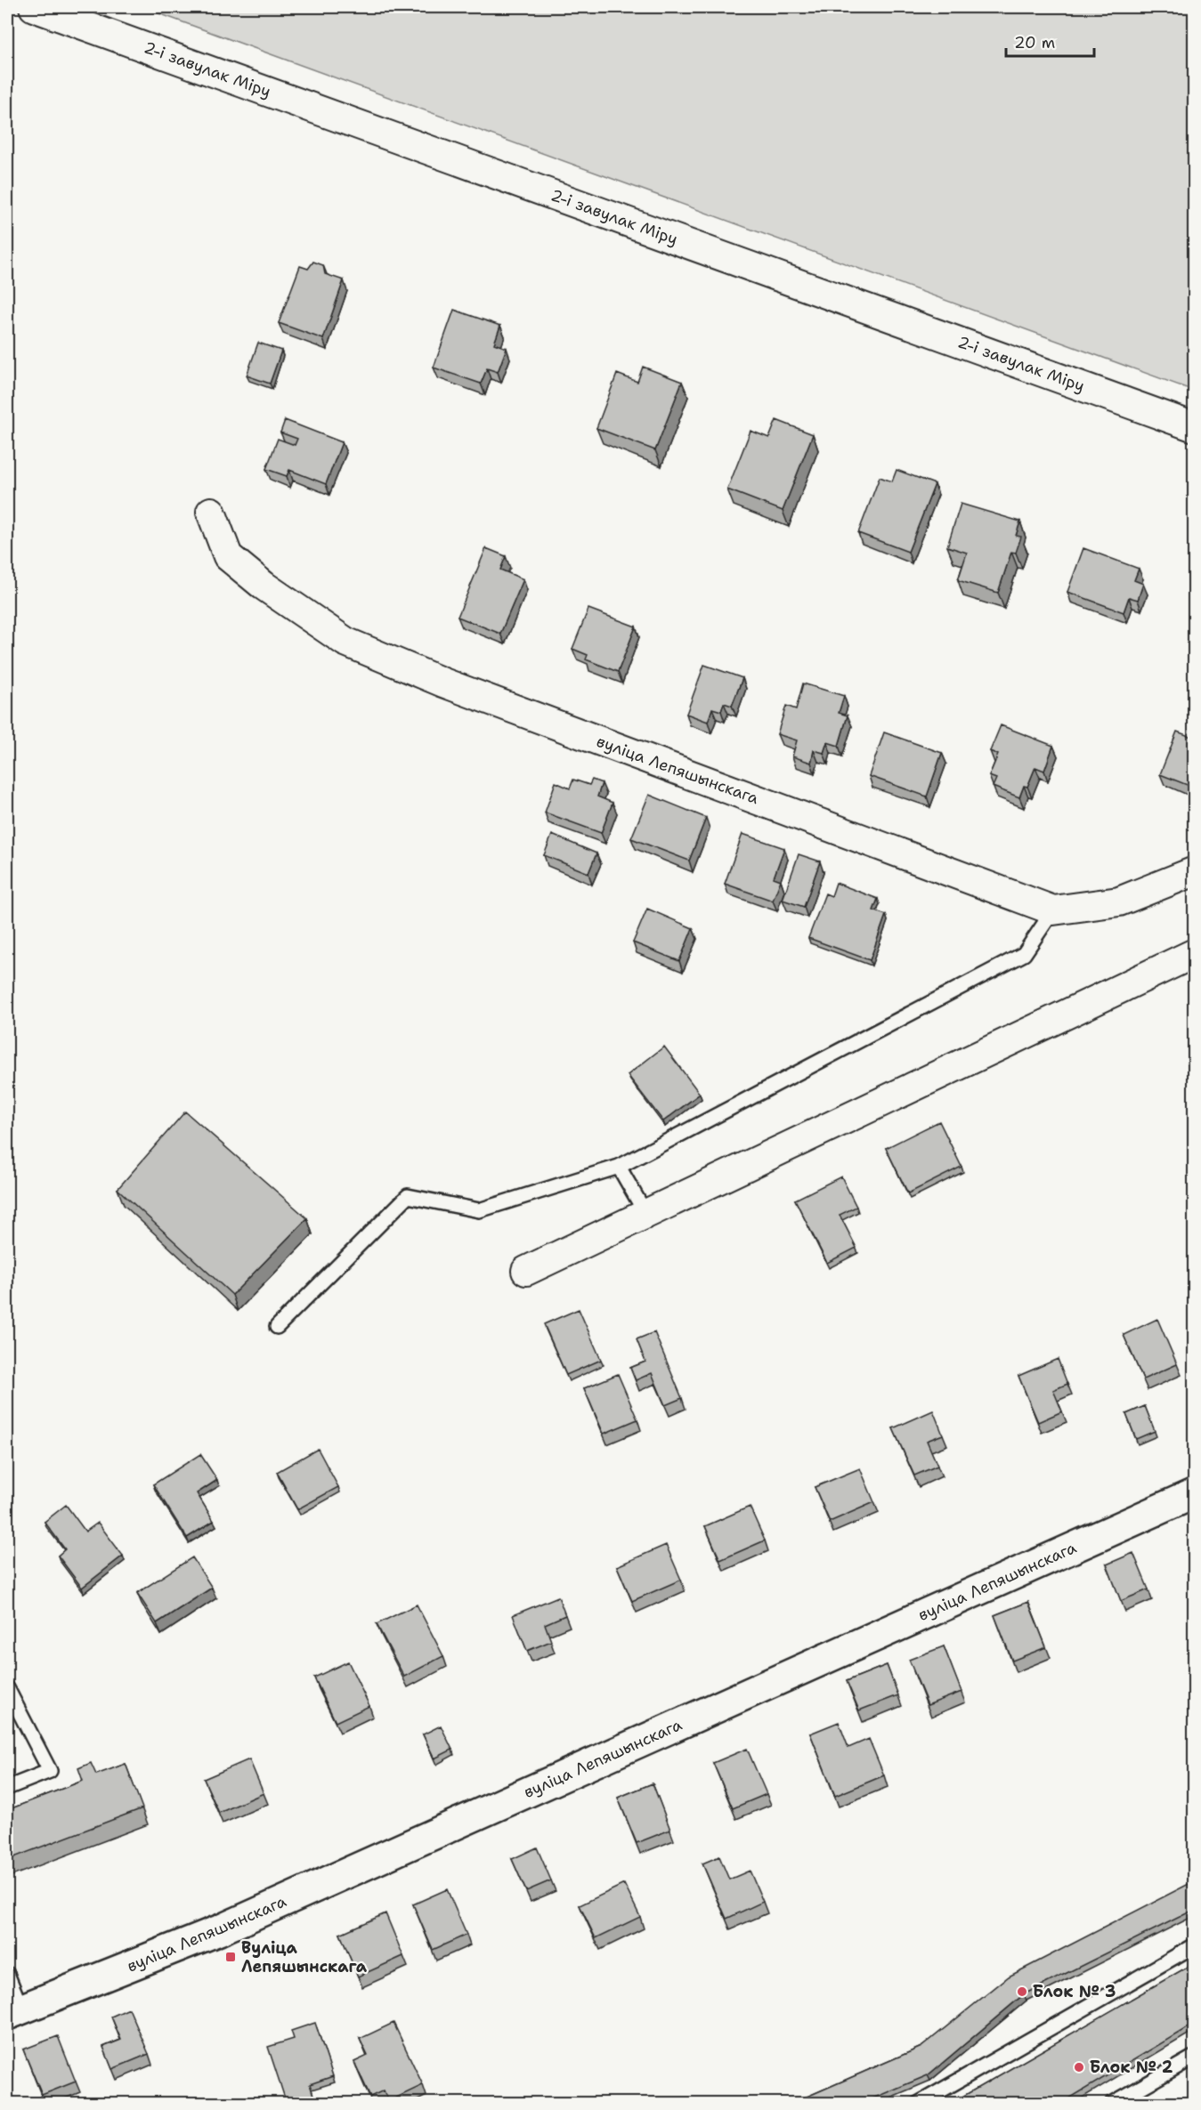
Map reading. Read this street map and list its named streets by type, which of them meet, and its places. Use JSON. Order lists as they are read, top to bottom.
{
  "streets": {
    "street": ["2-і завулак Міру", "вуліца Лепяшынскага"]
  },
  "places": {
    "transit": ["Вуліца Лепяшынскага"],
    "other": ["Блок № 3", "Блок № 2"]
  },
  "scale_bar": "20 m"
}
